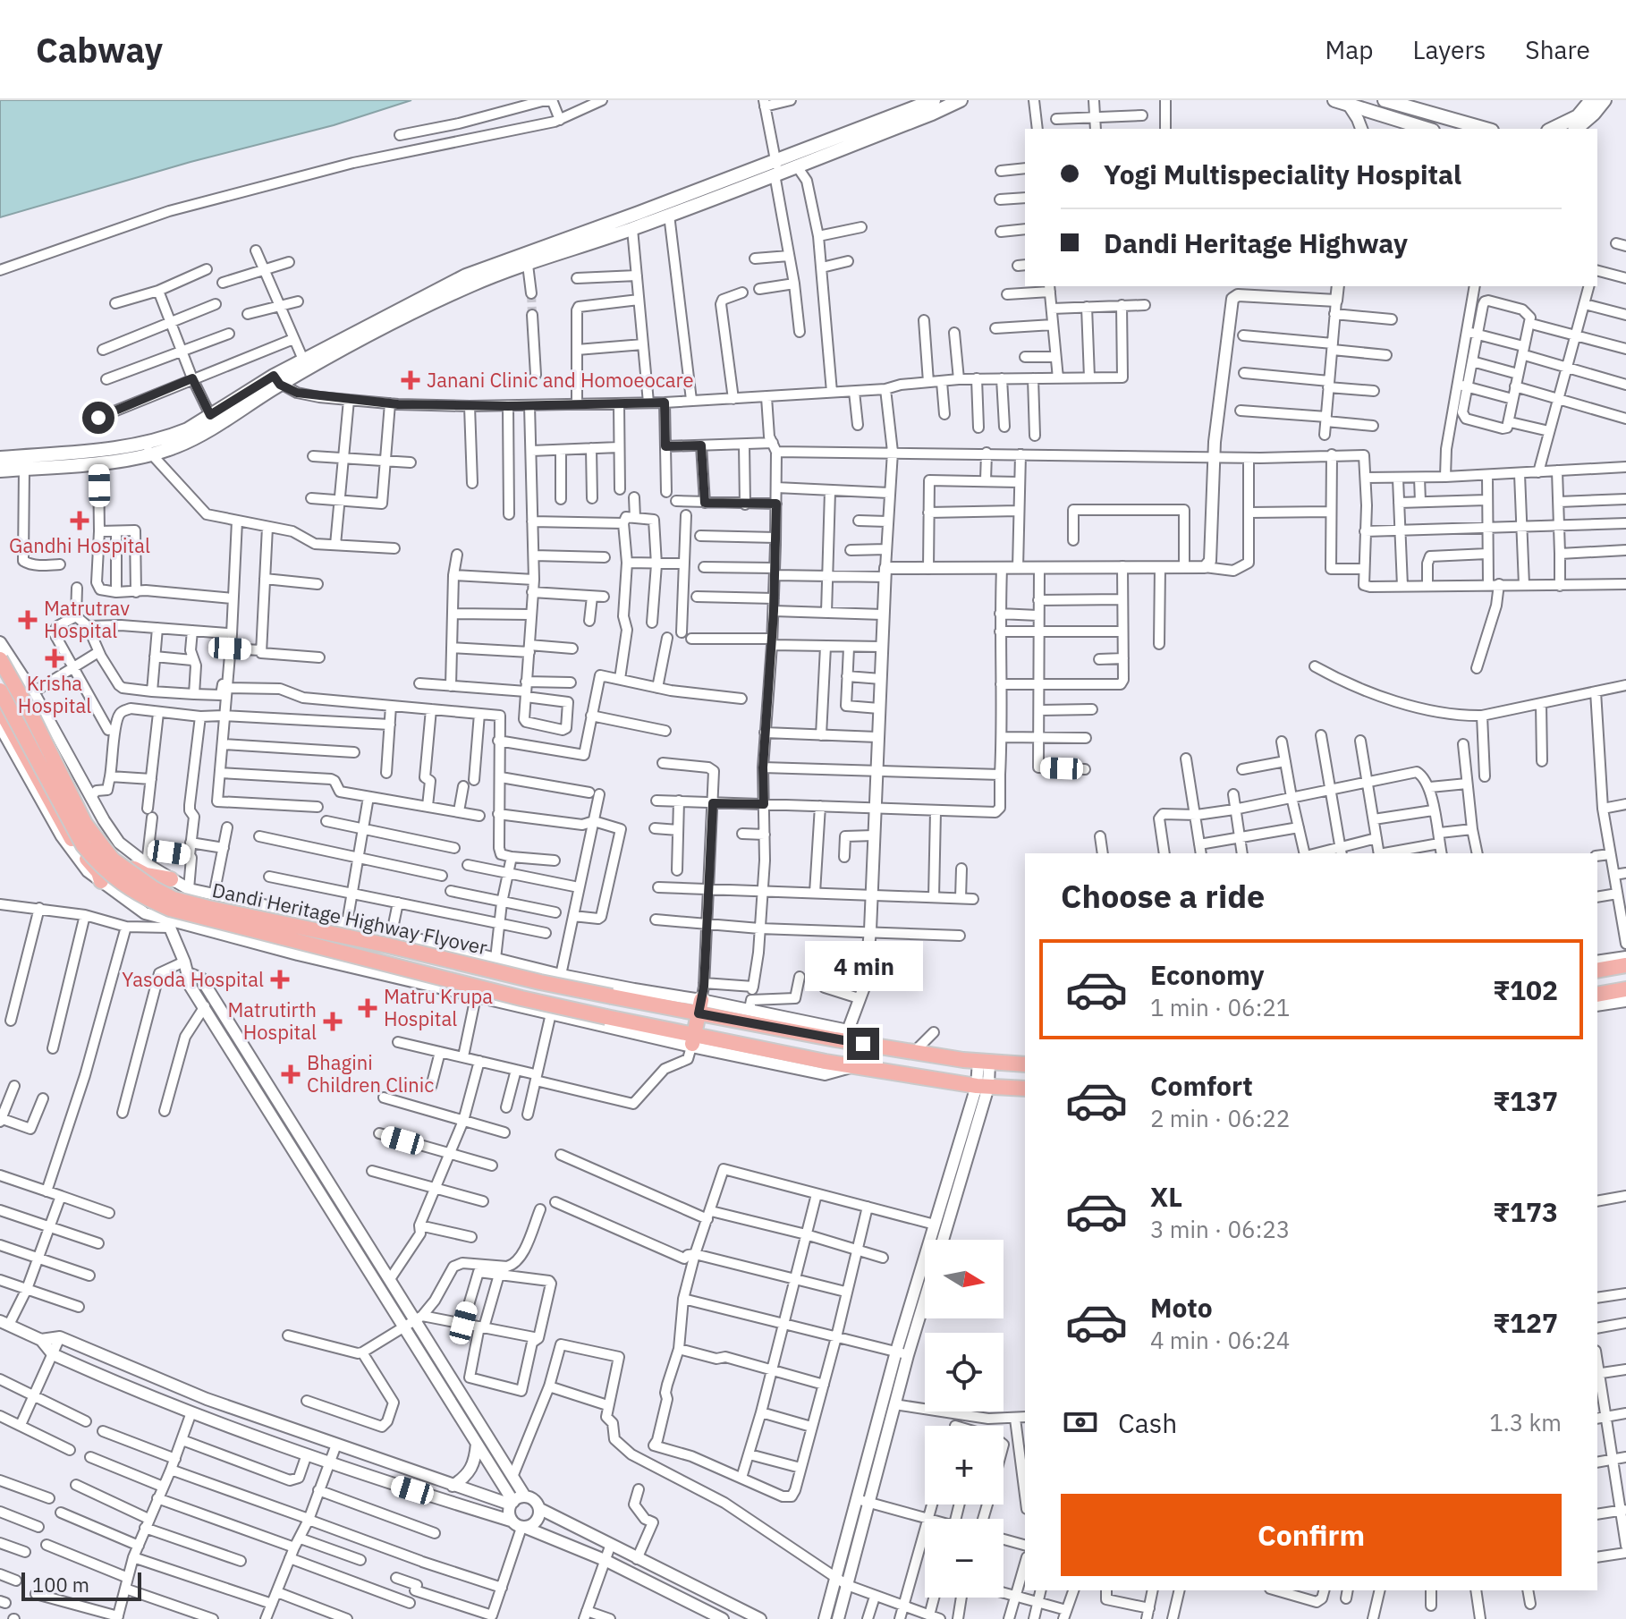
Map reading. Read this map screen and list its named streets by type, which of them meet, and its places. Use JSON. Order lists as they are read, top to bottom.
{
  "streets": {
    "highway": ["Dandi Heritage Highway Flyover"]
  },
  "places": {
    "health": [
      "Janani Clinic and Homoeocare",
      "Gandhi Hospital",
      "Matrutrav Hospital",
      "Krisha Hospital",
      "Yasoda Hospital",
      "Matru Krupa Hospital",
      "Matrutirth Hospital",
      "Bhagini Children Clinic"
    ]
  },
  "scale_bar": "100 m",
  "north": "right",
  "page": {
    "header": "Cabway",
    "nav": ["Map", "Layers", "Share"],
    "banner": ["Yogi Multispeciality Hospital", "Dandi Heritage Highway"],
    "heading": "Choose a ride",
    "list": [
      {
        "name": "Economy",
        "note": "1 min · 06:21",
        "value": "₹102"
      },
      {
        "name": "Comfort",
        "note": "2 min · 06:22",
        "value": "₹137"
      },
      {
        "name": "XL",
        "note": "3 min · 06:23",
        "value": "₹173"
      },
      {
        "name": "Moto",
        "note": "4 min · 06:24",
        "value": "₹127"
      }
    ],
    "bubble": "4 min",
    "map_buttons": ["+", "−"],
    "pay": ["Cash", "1.3 km"],
    "buttons": "Confirm",
    "scale": "100 m"
  }
}
